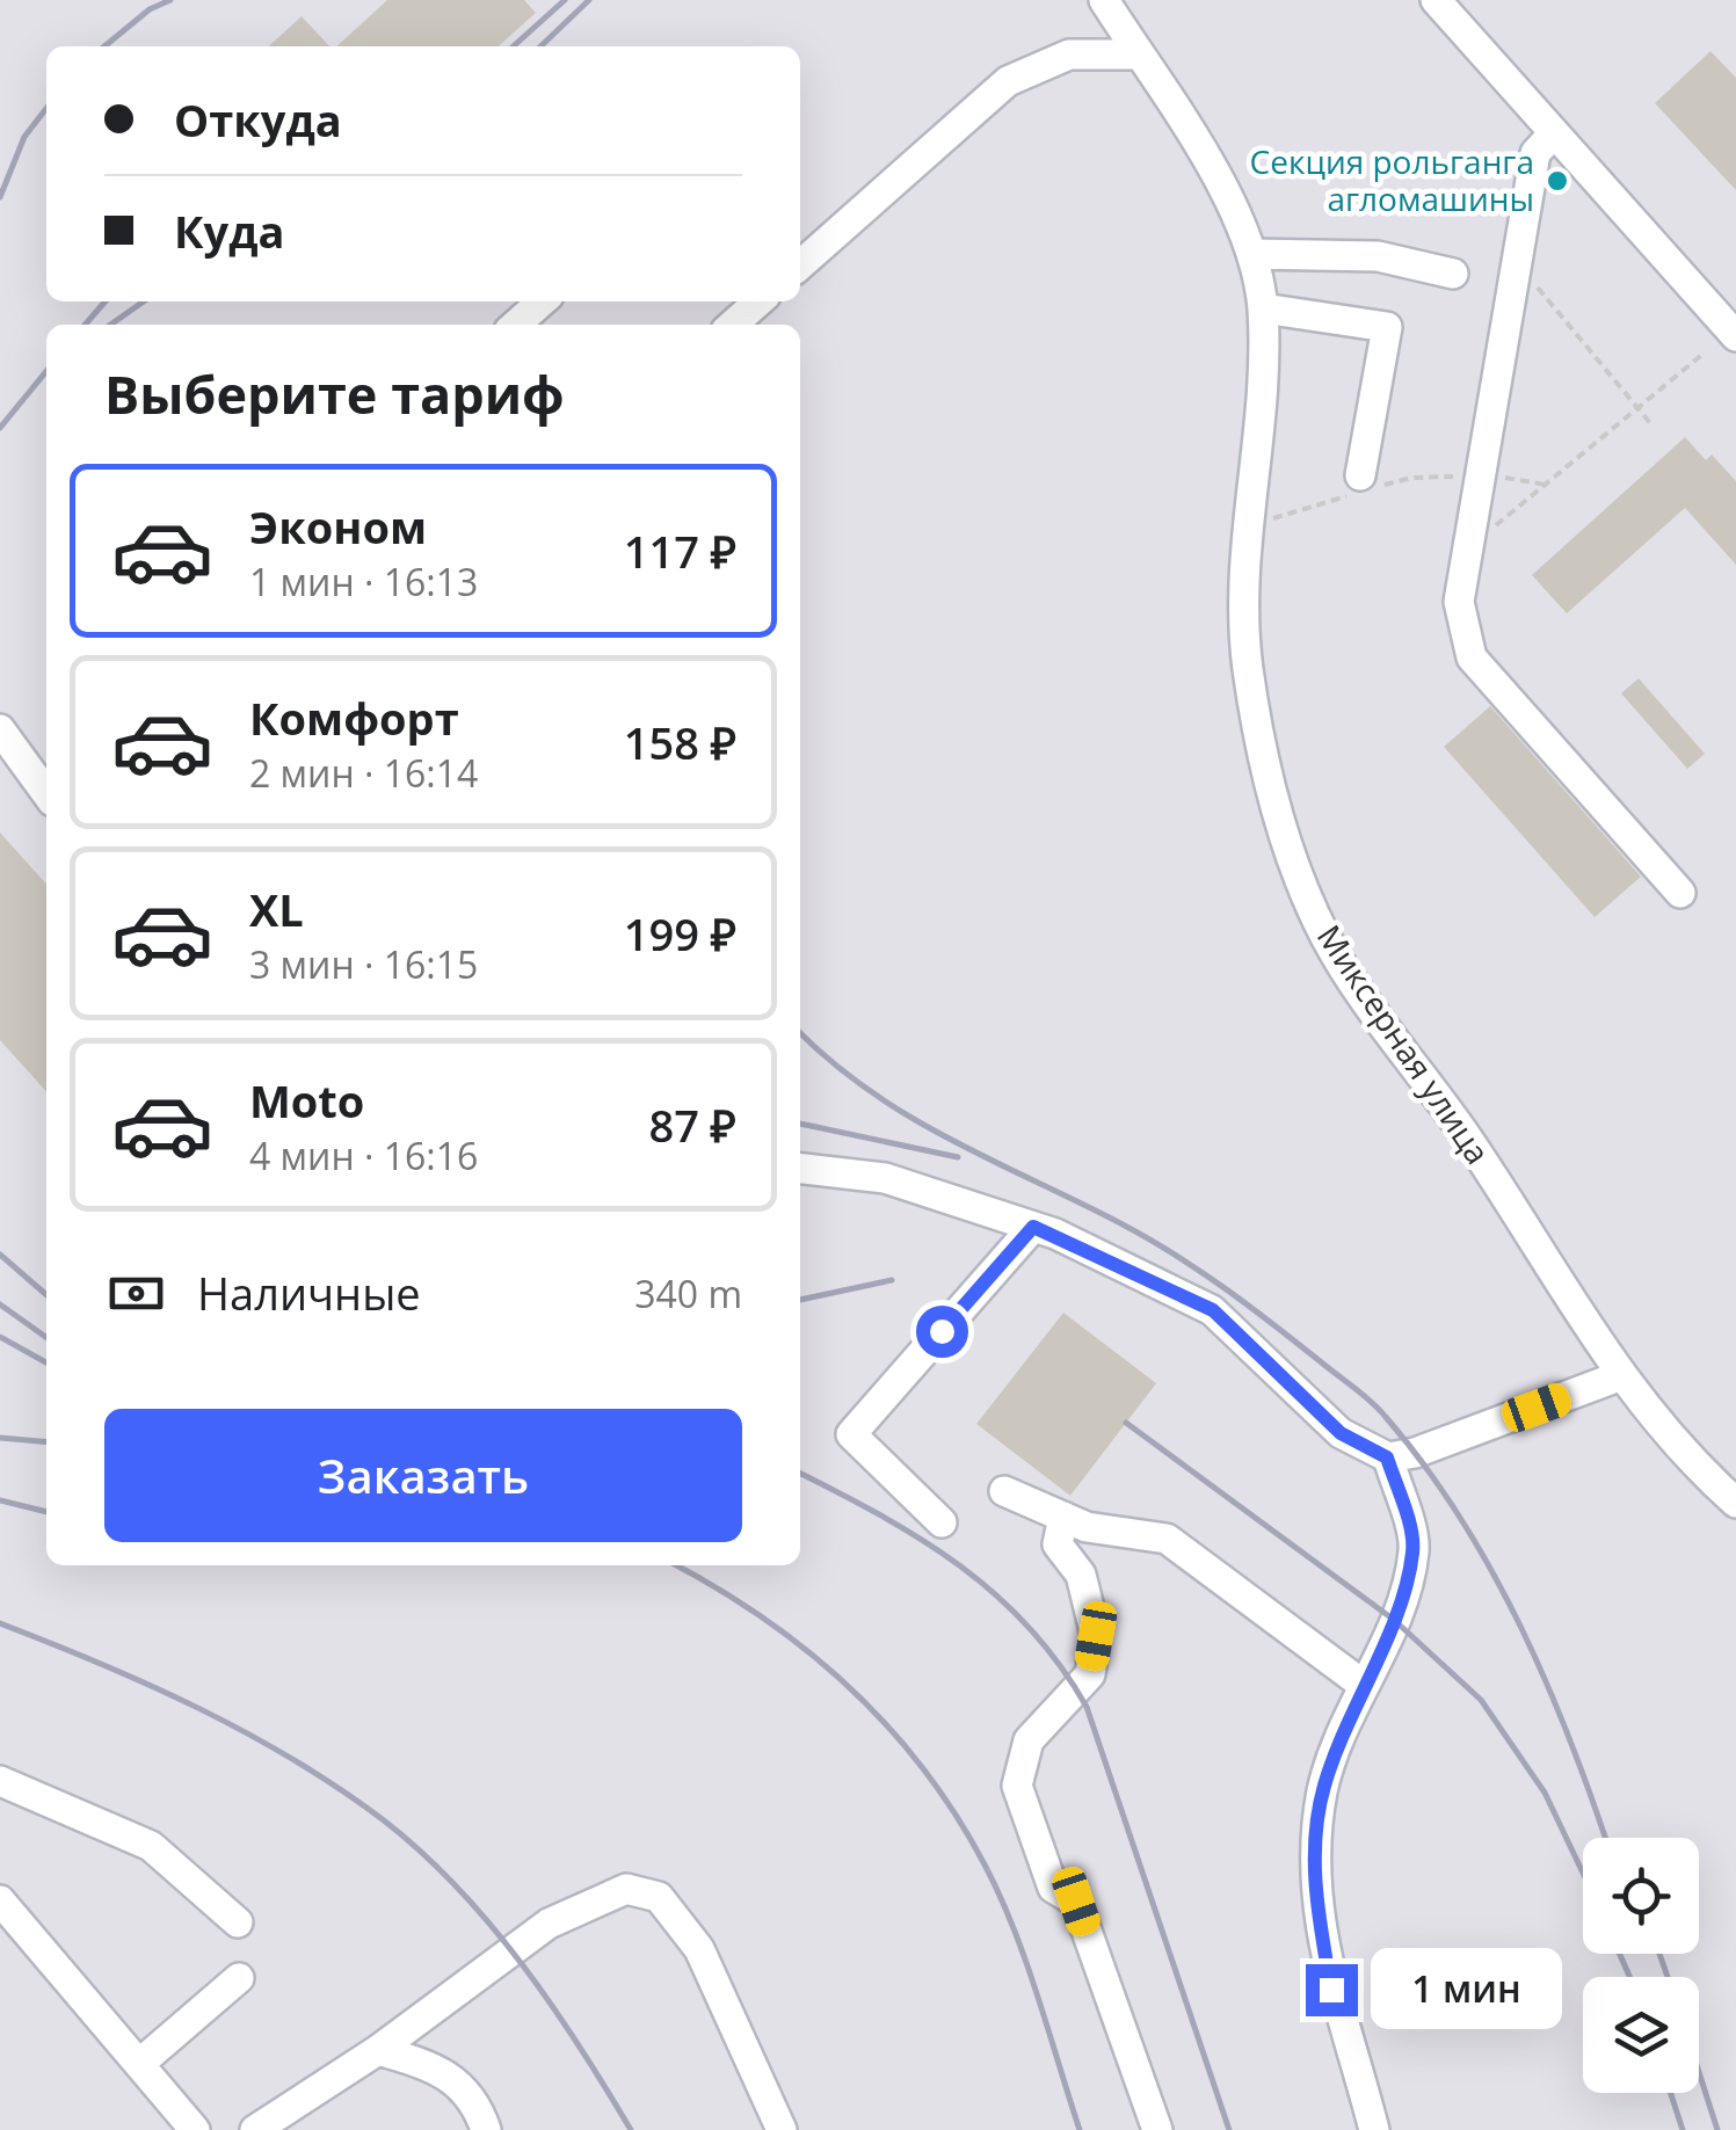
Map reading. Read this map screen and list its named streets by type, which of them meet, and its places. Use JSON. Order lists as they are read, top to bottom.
{
  "streets": {
    "street": ["Миксерная улица"]
  },
  "places": ["Секция рольганга агломашины"],
  "page": {
    "banner": ["Откуда", "Куда"],
    "heading": "Выберите тариф",
    "list": [
      {
        "name": "Эконом",
        "note": "1 мин · 16:13",
        "value": "117 ₽"
      },
      {
        "name": "Комфорт",
        "note": "2 мин · 16:14",
        "value": "158 ₽"
      },
      {
        "name": "XL",
        "note": "3 мин · 16:15",
        "value": "199 ₽"
      },
      {
        "name": "Moto",
        "note": "4 мин · 16:16",
        "value": "87 ₽"
      }
    ],
    "pay": ["Наличные", "340 m"],
    "buttons": "Заказать",
    "bubble": "1 мин"
  }
}
